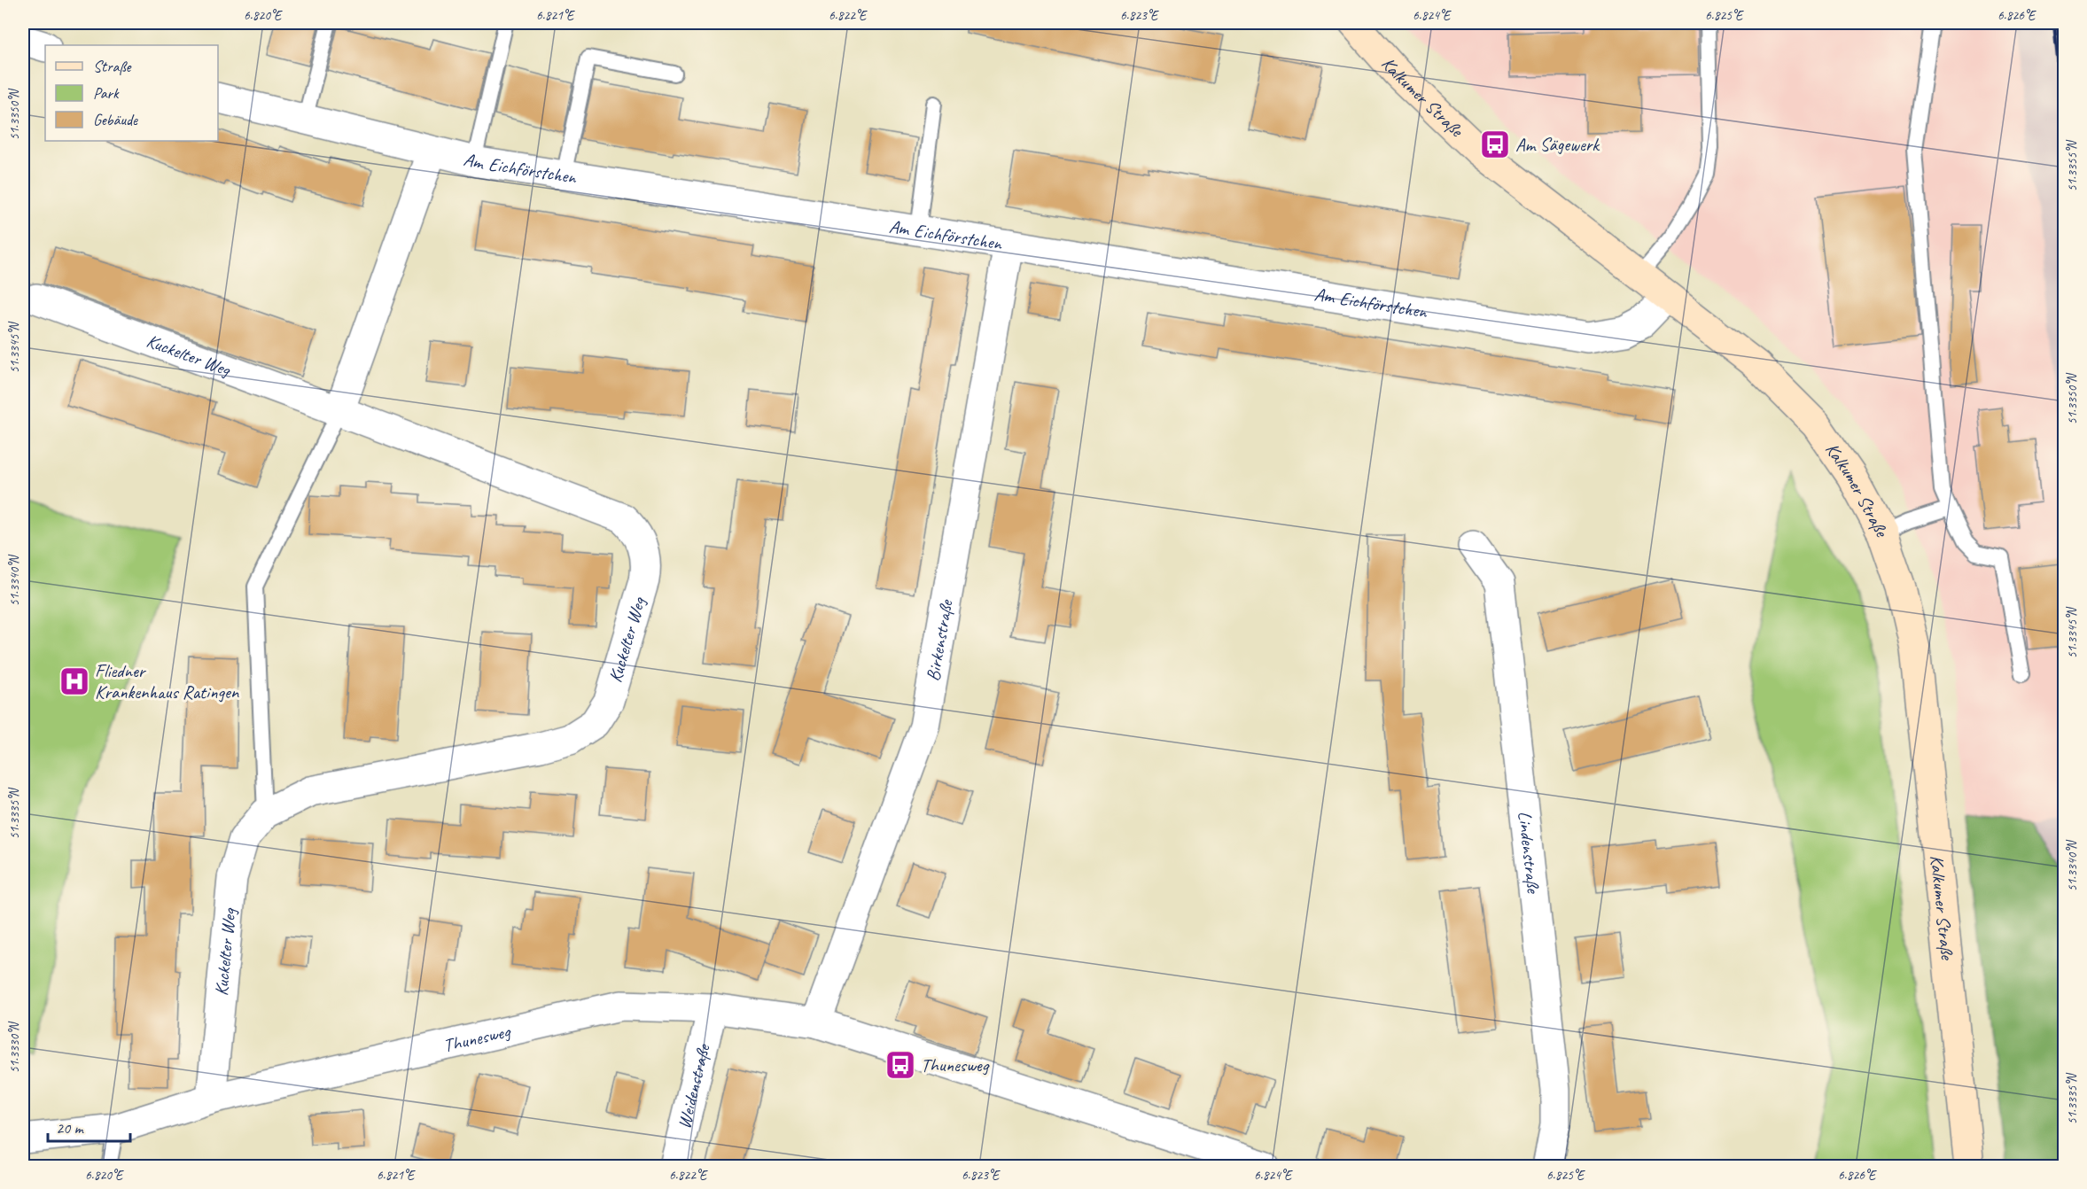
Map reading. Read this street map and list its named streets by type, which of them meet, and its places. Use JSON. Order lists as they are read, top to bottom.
{
  "streets": {
    "main road": ["Kalkumer Straße"],
    "street": [
      "Am Eichförstchen",
      "Kuckelter Weg",
      "Birkenstraße",
      "Lindenstraße",
      "Thunesweg",
      "Weidenstraße"
    ]
  },
  "crossings": [
    ["Kalkumer Straße", "Am Eichförstchen"],
    ["Am Eichförstchen", "Birkenstraße"],
    ["Kuckelter Weg", "Thunesweg"],
    ["Birkenstraße", "Thunesweg"],
    ["Thunesweg", "Weidenstraße"]
  ],
  "places": {
    "bus stop": ["Am Sägewerk", "Thunesweg"],
    "hospital": ["Fliedner Krankenhaus Ratingen"]
  },
  "legend": ["Straße", "Park", "Gebäude"],
  "scale_bar": "20 m",
  "coordinates": [
    "6.820°E",
    "6.821°E",
    "6.822°E",
    "6.823°E",
    "6.824°E",
    "6.825°E",
    "6.826°E",
    "51.3350°N",
    "51.3355°N",
    "51.3345°N",
    "51.3340°N",
    "51.3335°N",
    "51.3330°N"
  ]
}
